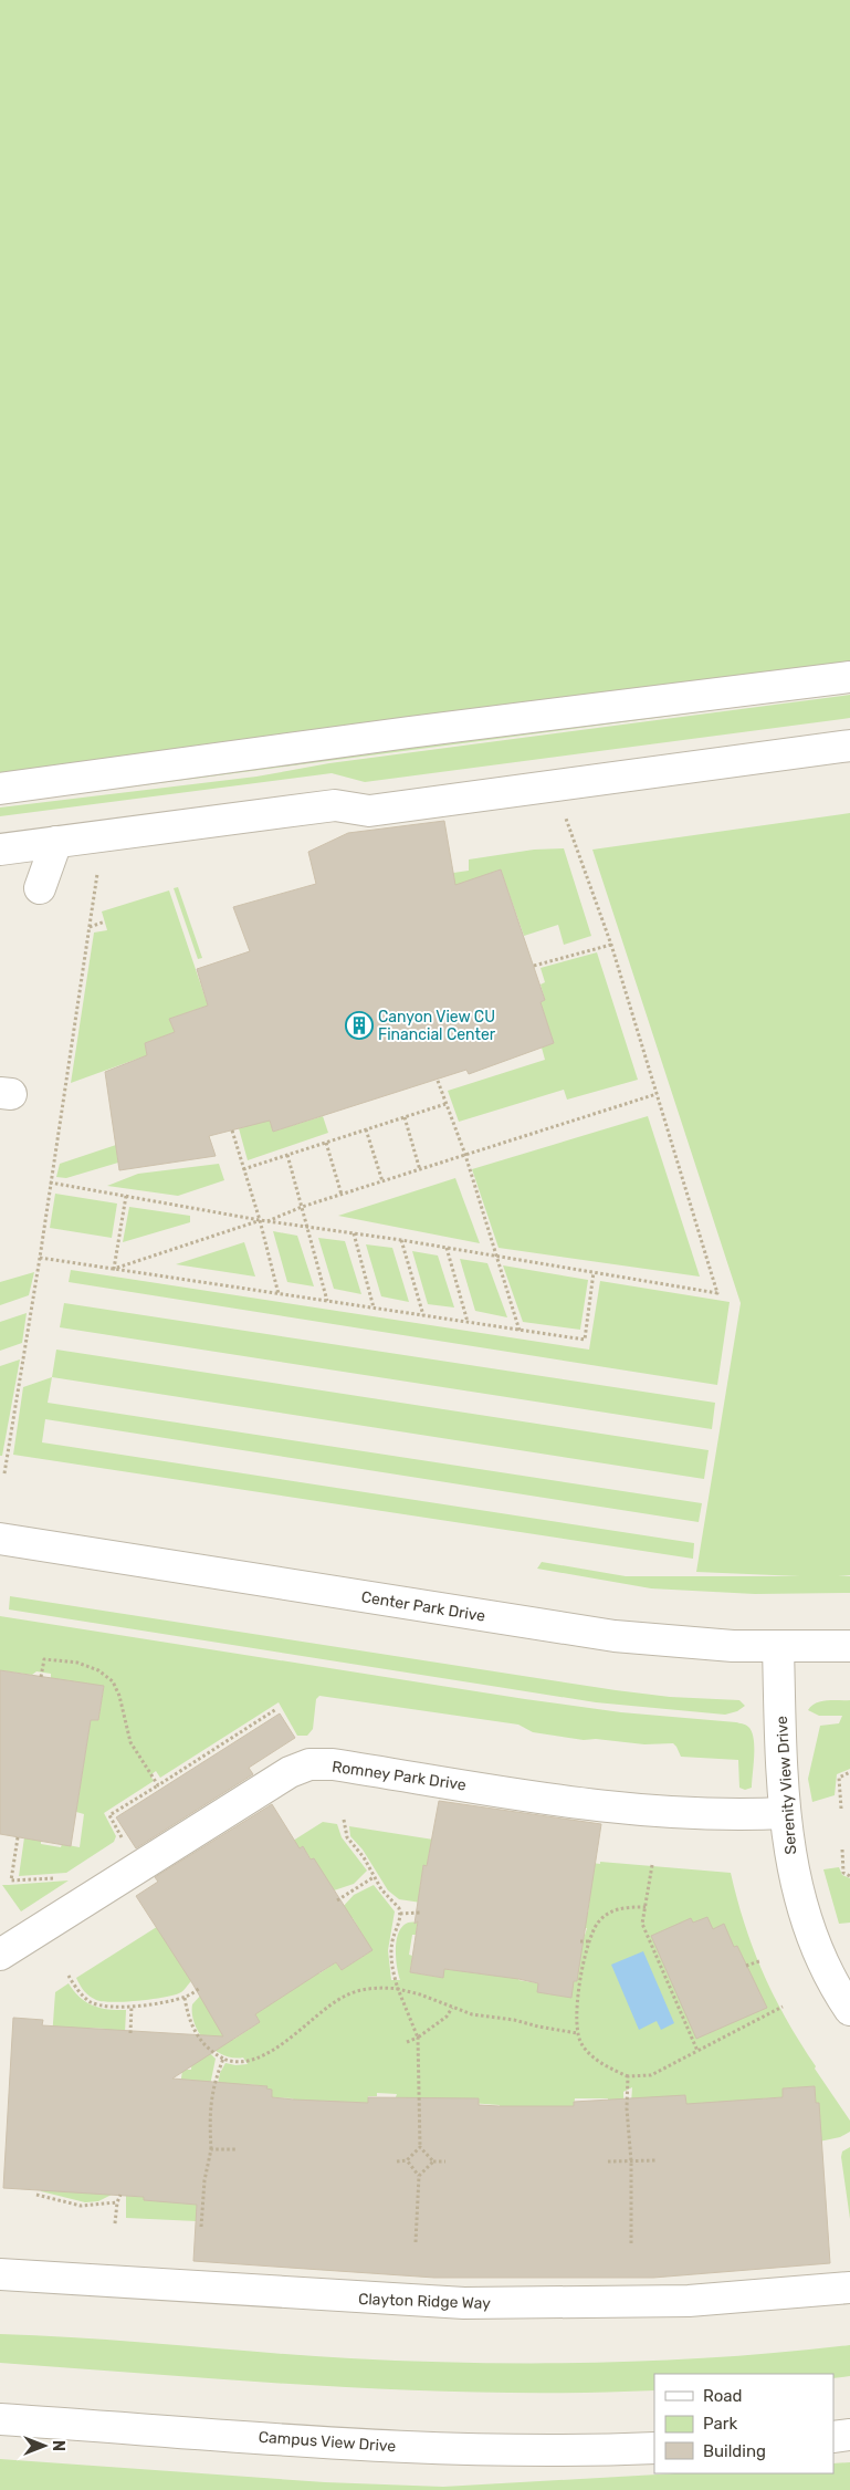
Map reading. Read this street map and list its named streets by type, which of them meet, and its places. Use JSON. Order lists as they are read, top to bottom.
{
  "streets": {
    "street": [
      "Center Park Drive",
      "Romney Park Drive",
      "Serenity View Drive",
      "Clayton Ridge Way",
      "Campus View Drive"
    ]
  },
  "crossings": [
    ["Center Park Drive", "Serenity View Drive"],
    ["Romney Park Drive", "Serenity View Drive"]
  ],
  "places": {
    "building": ["Canyon View CU Financial Center"]
  },
  "legend": ["Road", "Park", "Building"],
  "north": "right"
}
